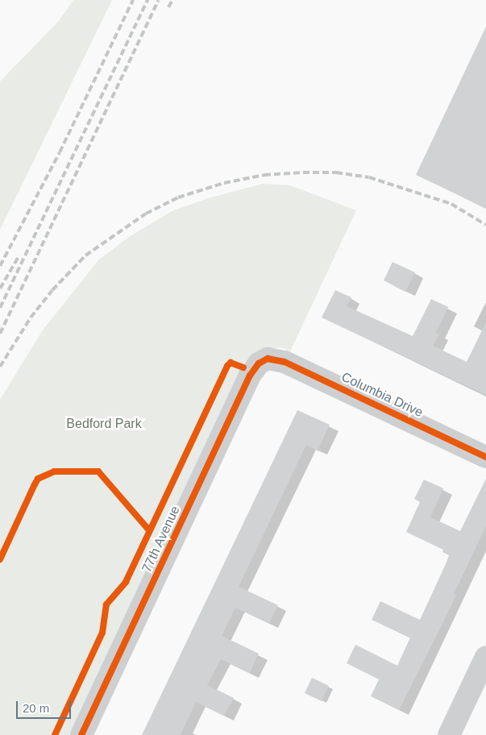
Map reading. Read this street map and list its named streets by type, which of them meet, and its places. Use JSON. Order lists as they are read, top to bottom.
{
  "streets": {
    "street": ["Columbia Drive", "77th Avenue"]
  },
  "crossings": [
    ["Columbia Drive", "77th Avenue"]
  ],
  "parks": ["Bedford Park"],
  "scale_bar": "20 m"
}
